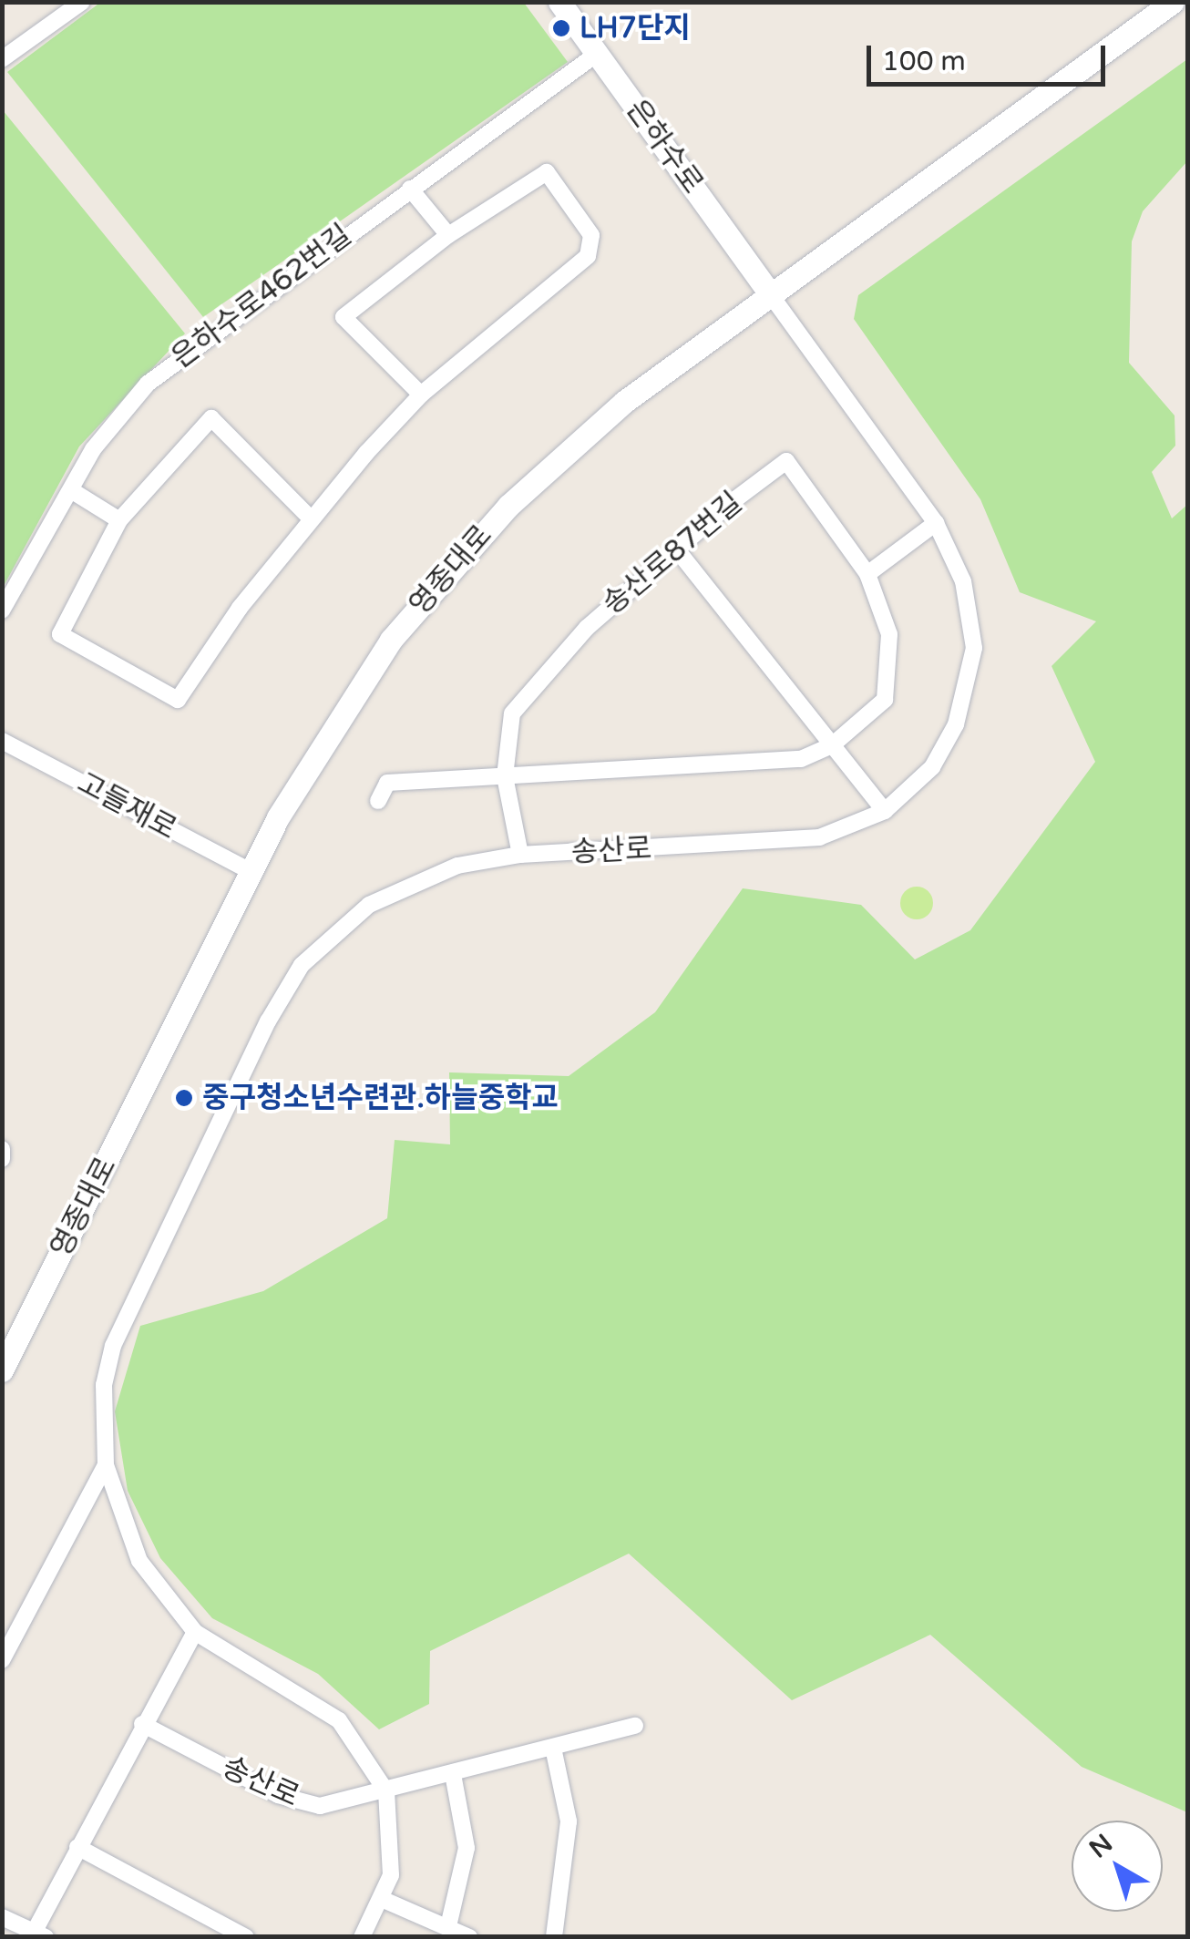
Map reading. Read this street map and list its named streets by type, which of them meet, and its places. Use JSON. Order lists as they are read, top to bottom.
{
  "streets": {
    "street": [
      "은하수로",
      "은하수로462번길",
      "송산로87번길",
      "영종대로",
      "고들재로",
      "송산로"
    ]
  },
  "crossings": [
    ["은하수로", "은하수로462번길"],
    ["은하수로", "영종대로"],
    ["은하수로", "송산로"],
    ["송산로87번길", "송산로"],
    ["영종대로", "고들재로"],
    ["영종대로", "송산로"]
  ],
  "places": ["LH7단지", "중구청소년수련관.하늘중학교"],
  "scale_bar": "100 m",
  "north": "top left"
}
